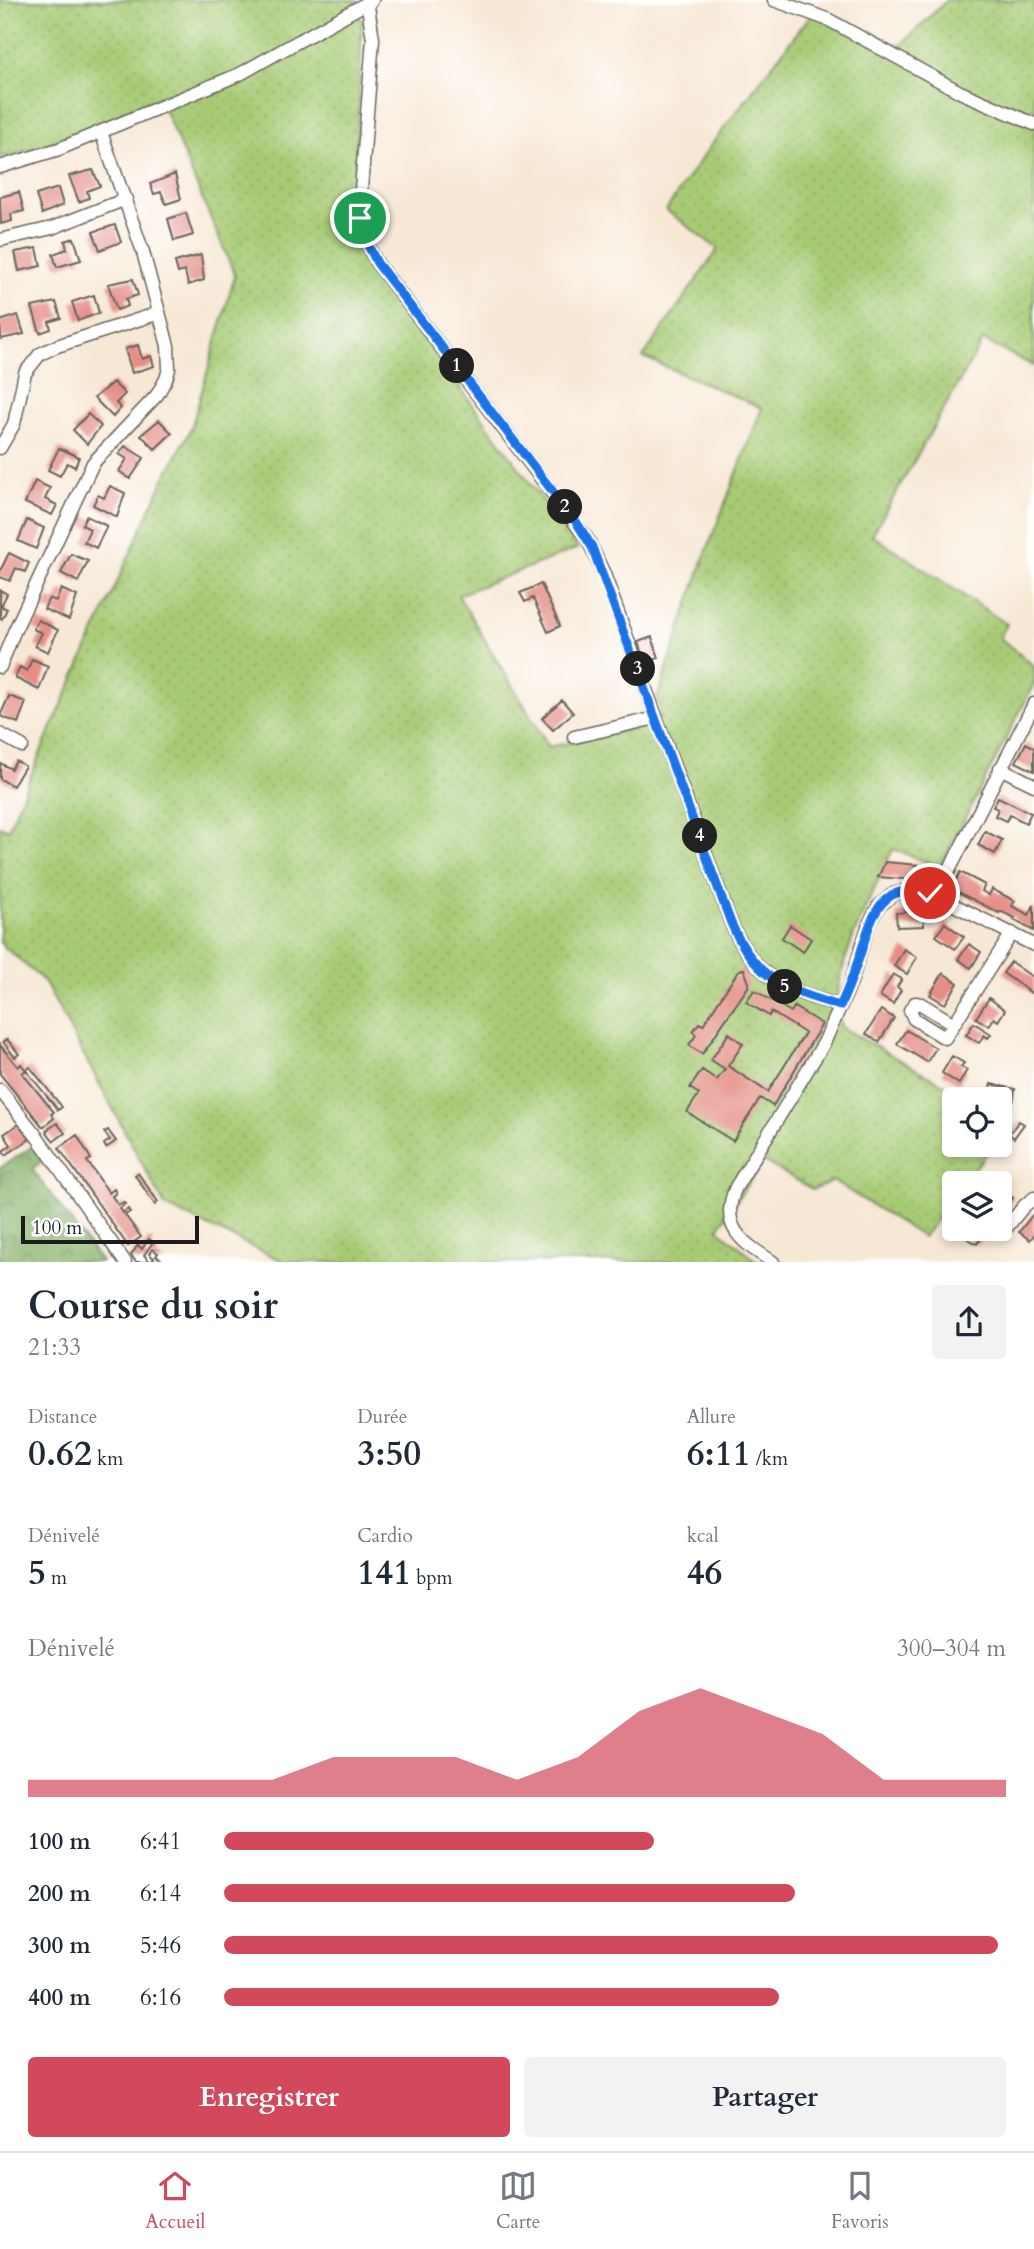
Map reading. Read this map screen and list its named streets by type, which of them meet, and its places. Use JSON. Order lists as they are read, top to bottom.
{
  "scale_bar": "100 m",
  "page": {
    "pins": [
      "1",
      "2",
      "3",
      "4",
      "5"
    ],
    "scale": "100 m",
    "heading": ["Course du soir", "21:33"],
    "stats": [
      ["Distance", "0.62 km"],
      ["Durée", "3:50"],
      ["Allure", "6:11 /km"],
      ["Dénivelé", "5 m"],
      ["Cardio", "141 bpm"],
      ["kcal", "46"]
    ],
    "chart": ["Dénivelé", "300–304 m"],
    "list": [
      {
        "name": "100 m",
        "note": "6:41"
      },
      {
        "name": "200 m",
        "note": "6:14"
      },
      {
        "name": "300 m",
        "note": "5:46"
      },
      {
        "name": "400 m",
        "note": "6:16"
      }
    ],
    "buttons": ["Enregistrer", "Partager"],
    "tabs": ["Accueil", "Carte", "Favoris"]
  }
}
